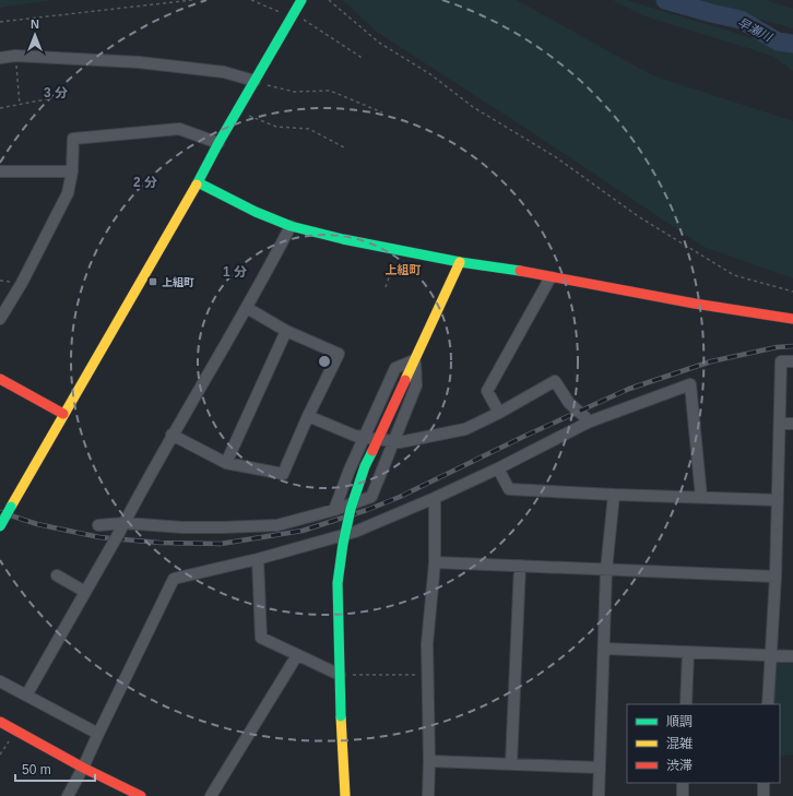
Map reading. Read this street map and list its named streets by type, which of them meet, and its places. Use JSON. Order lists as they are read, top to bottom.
{
  "districts": ["上組町"],
  "water": ["早瀬川"],
  "places": {
    "transit": ["上組町"]
  },
  "legend": ["順調", "混雑", "渋滞"],
  "scale_bar": "50 m",
  "north": "top",
  "rings": ["3 分", "2 分", "1 分"]
}
